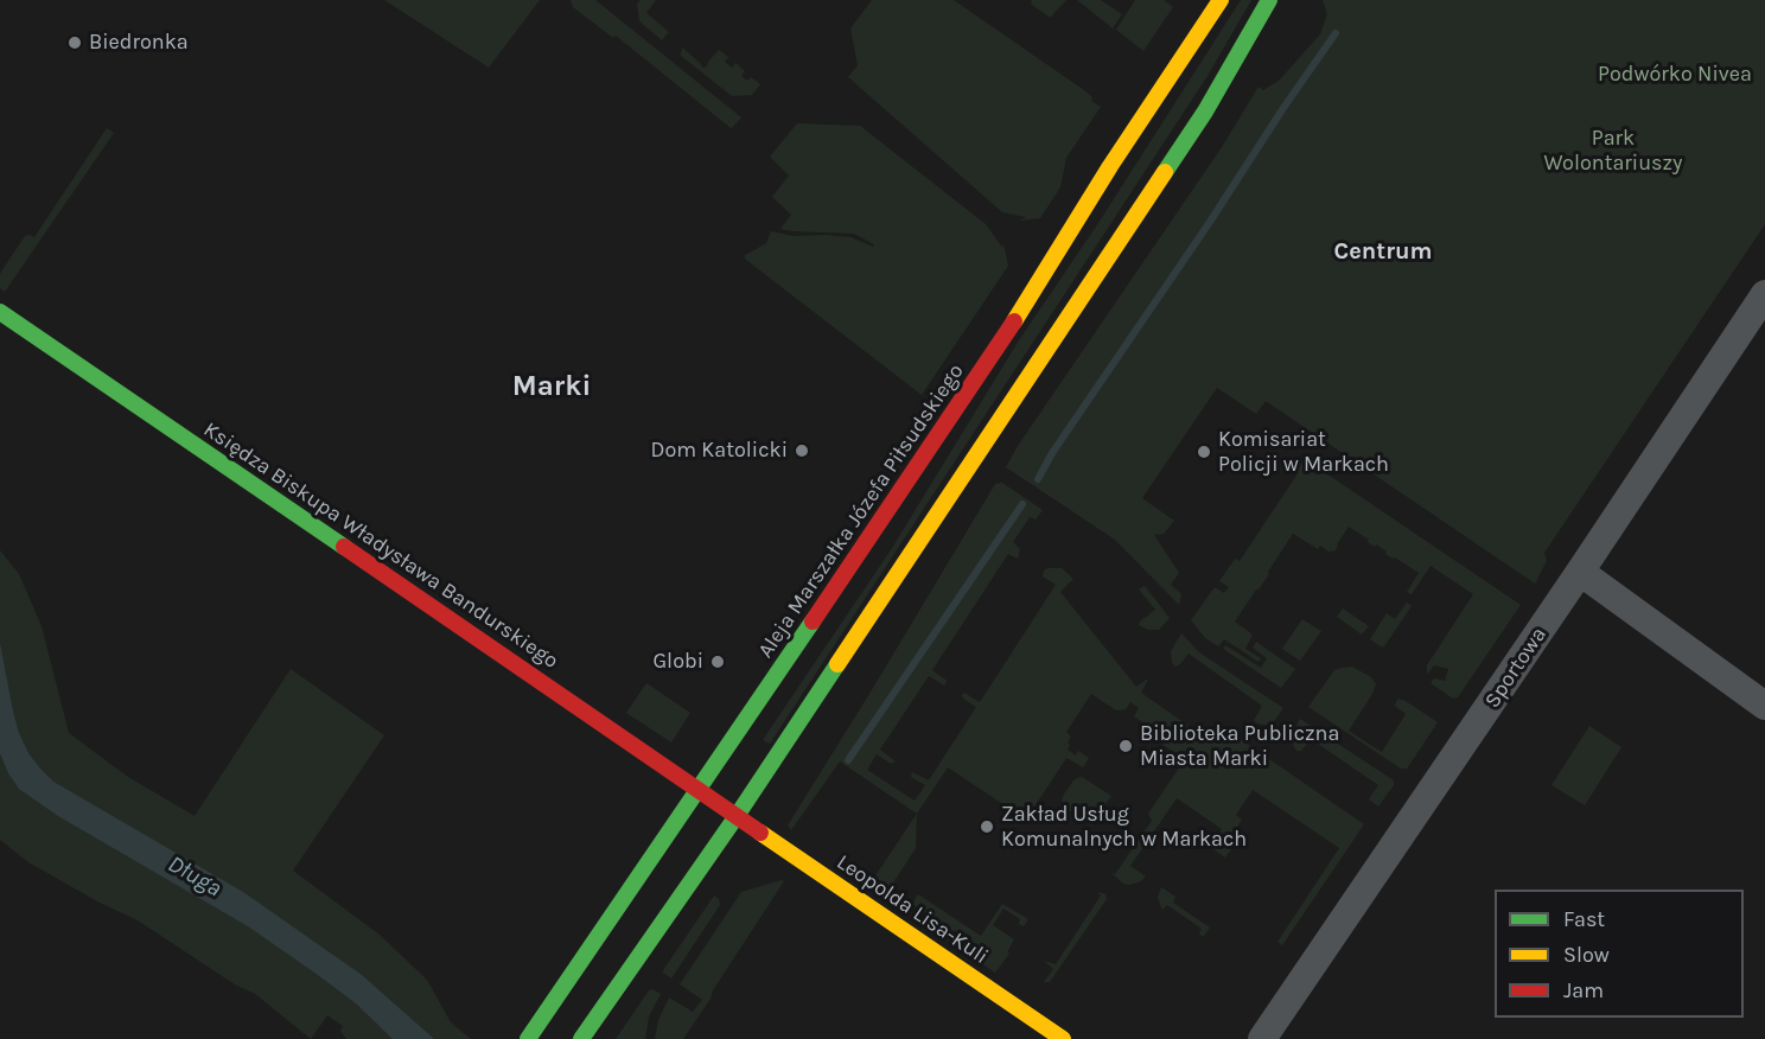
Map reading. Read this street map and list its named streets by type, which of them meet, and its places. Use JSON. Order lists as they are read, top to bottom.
{
  "streets": {
    "main road": ["Aleja Marszałka Józefa Piłsudskiego", "Księdza Biskupa Władysława Bandurskiego", "Leopolda Lisa-Kuli"],
    "street": ["Sportowa"]
  },
  "crossings": [
    ["Aleja Marszałka Józefa Piłsudskiego", "Księdza Biskupa Władysława Bandurskiego"],
    ["Księdza Biskupa Władysława Bandurskiego", "Leopolda Lisa-Kuli"]
  ],
  "districts": ["Centrum", "Marki"],
  "water": ["Długa"],
  "parks": ["Podwórko Nivea", "Park Wolontariuszy"],
  "places": [
    "Biedronka",
    "Dom Katolicki",
    "Komisariat Policji w Markach",
    "Globi",
    "Biblioteka Publiczna Miasta Marki",
    "Zakład Usług Komunalnych w Markach"
  ],
  "legend": ["Fast", "Slow", "Jam"]
}
